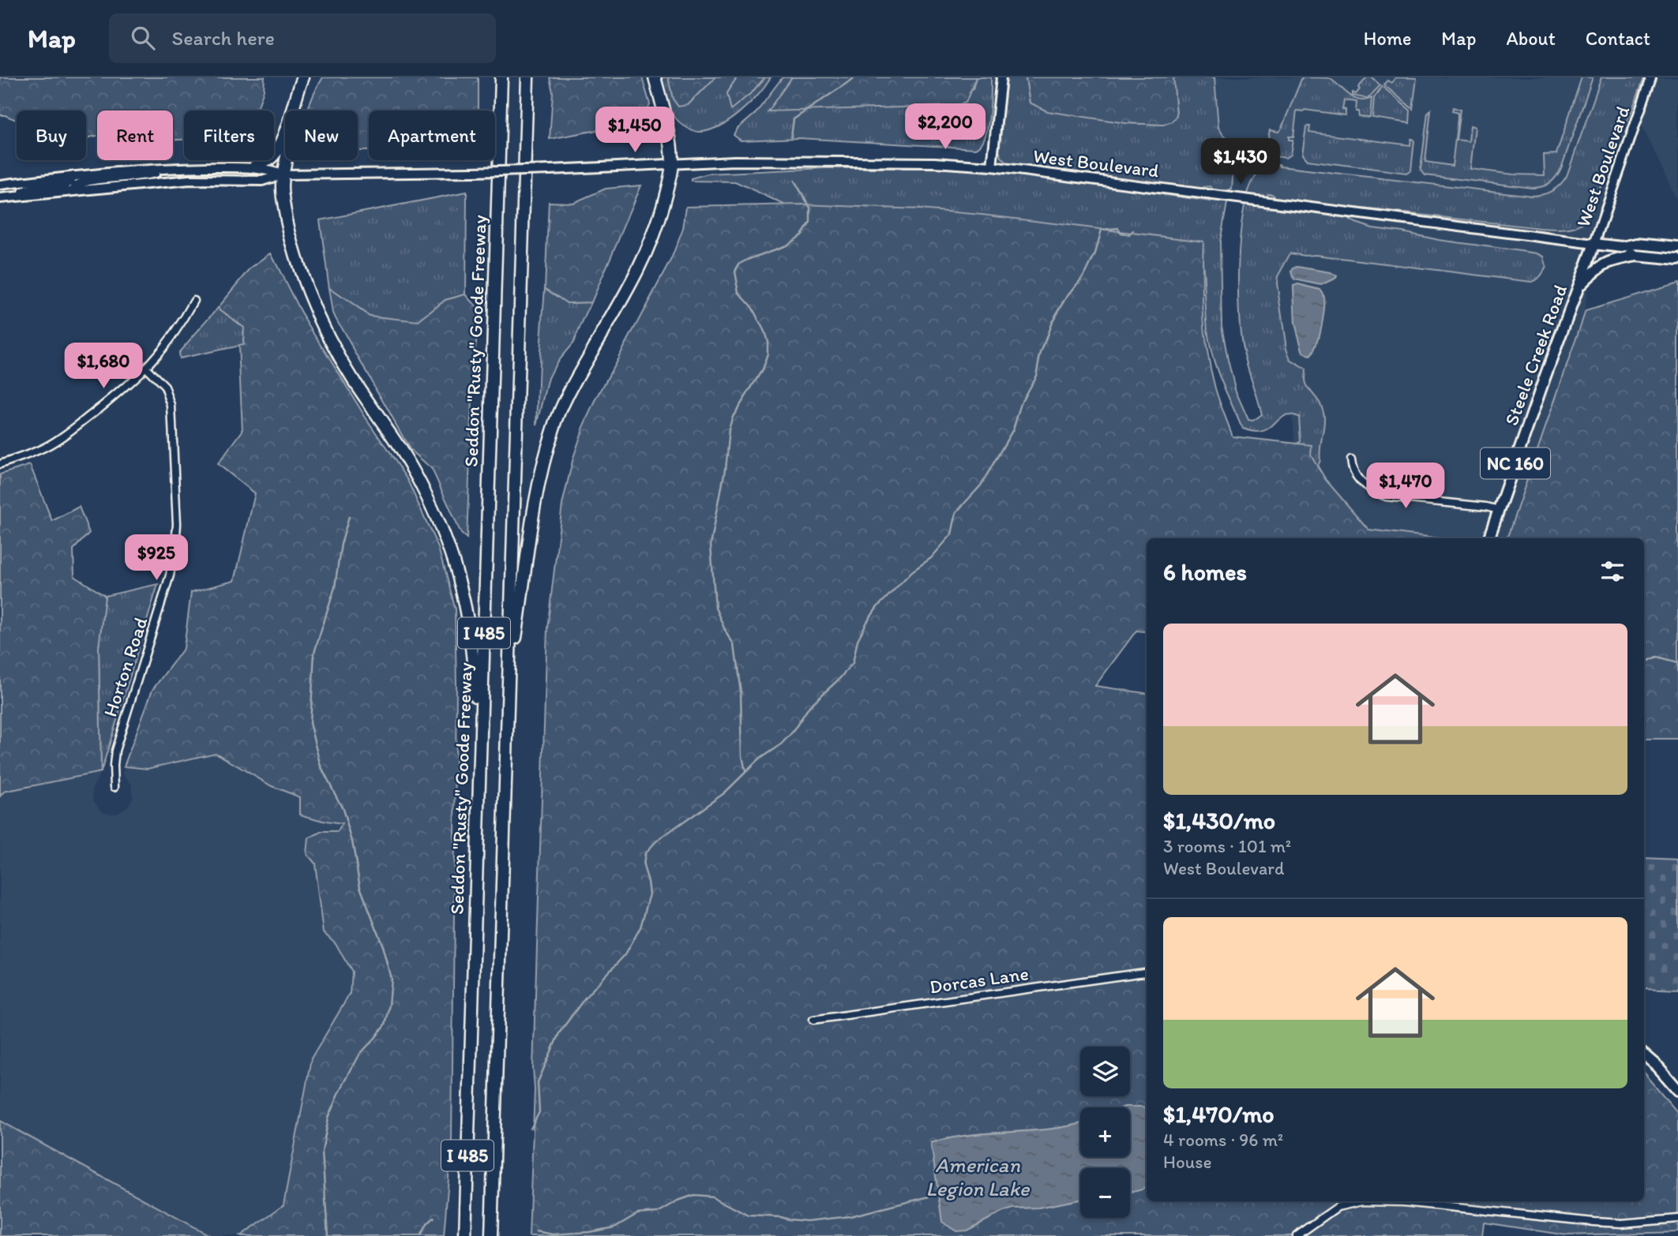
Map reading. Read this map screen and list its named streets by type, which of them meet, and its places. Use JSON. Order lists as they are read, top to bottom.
{
  "streets": {
    "highway": ["Seddon \"Rusty\" Goode Freeway", "I 485"],
    "main road": ["Steele Creek Road", "NC 160"],
    "street": ["West Boulevard", "Horton Road", "Dorcas Lane"]
  },
  "crossings": [
    ["West Boulevard", "Steele Creek Road"]
  ],
  "water": ["American Legion Lake"],
  "page": {
    "header": "Map",
    "search": "Search here",
    "nav": [
      "Home",
      "Map",
      "About",
      "Contact"
    ],
    "price": [
      "$2,200",
      "$1,450",
      "$1,430",
      "$1,680",
      "$1,470",
      "$925"
    ],
    "chip": [
      "Buy",
      "Rent",
      "Filters",
      "New",
      "Apartment"
    ],
    "heading": "6 homes",
    "list": [
      {
        "name": "$1,430/mo",
        "note": "3 rooms · 101 m² · West Boulevard"
      },
      {
        "name": "$1,470/mo",
        "note": "4 rooms · 96 m² · House"
      }
    ],
    "map_buttons": ["+", "−"]
  }
}
